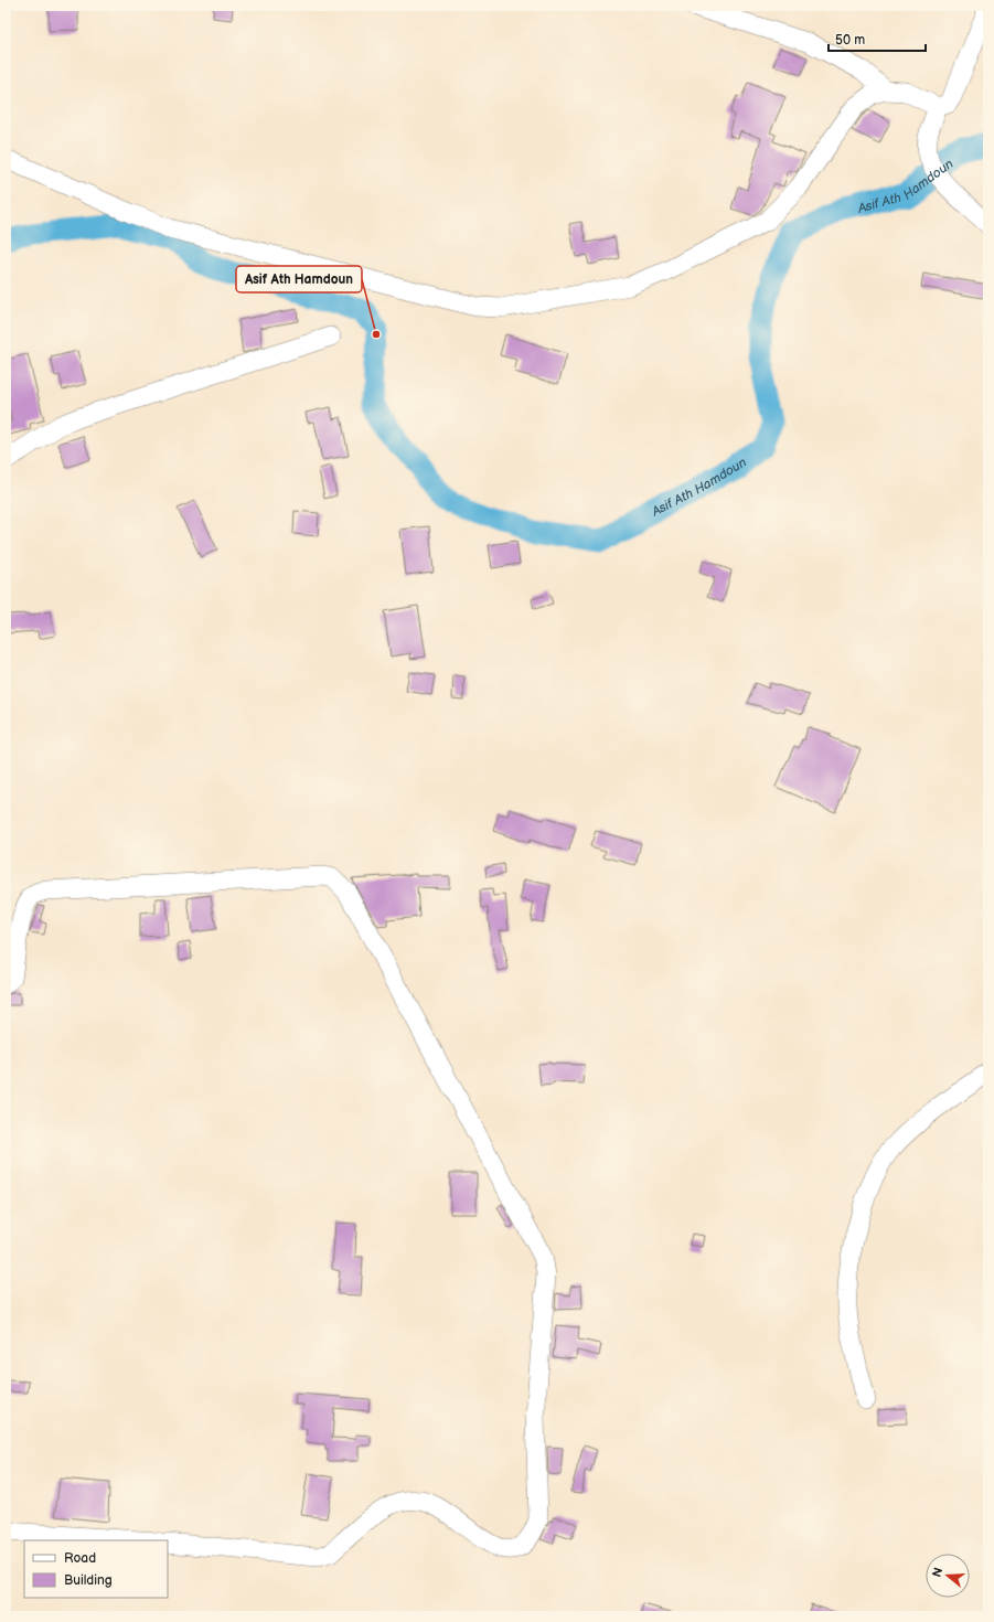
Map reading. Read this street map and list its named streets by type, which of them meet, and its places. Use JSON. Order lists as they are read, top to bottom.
{
  "water": ["Asif Ath Hamdoun"],
  "places": ["Asif Ath Hamdoun"],
  "legend": ["Road", "Building"],
  "scale_bar": "50 m",
  "north": "left"
}
